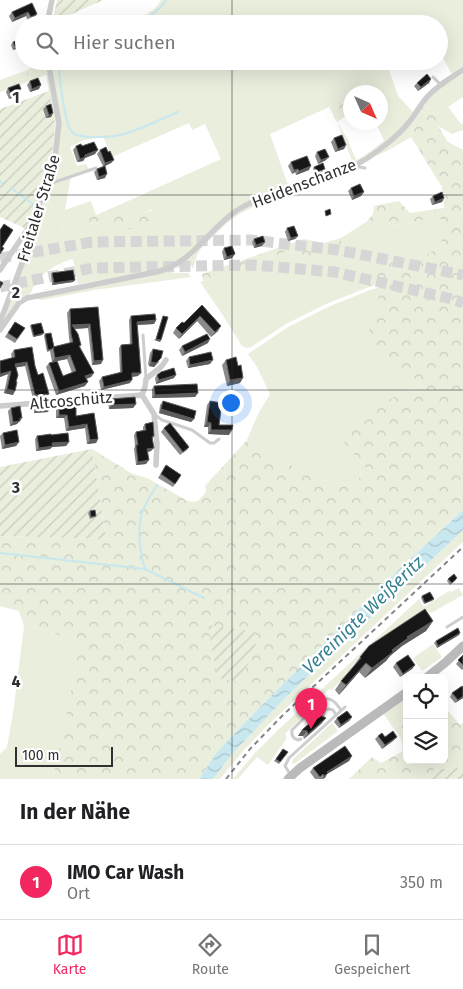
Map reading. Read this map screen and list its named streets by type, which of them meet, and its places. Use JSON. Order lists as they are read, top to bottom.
{
  "streets": {
    "street": ["Heidenschanze", "Freitaler Straße", "Altcoschütz"]
  },
  "water": ["Vereinigte Weißeritz"],
  "scale_bar": "100 m",
  "north": "bottom right",
  "page": {
    "search": "Hier suchen",
    "pins": "1",
    "scale": "100 m",
    "heading": "In der Nähe",
    "list": [
      {
        "mark": "1",
        "name": "IMO Car Wash",
        "note": "Ort",
        "value": "350 m"
      }
    ],
    "nav": ["Karte", "Route", "Gespeichert"]
  },
  "grid": {
    "rows": [
      "1",
      "2",
      "3",
      "4"
    ]
  }
}
